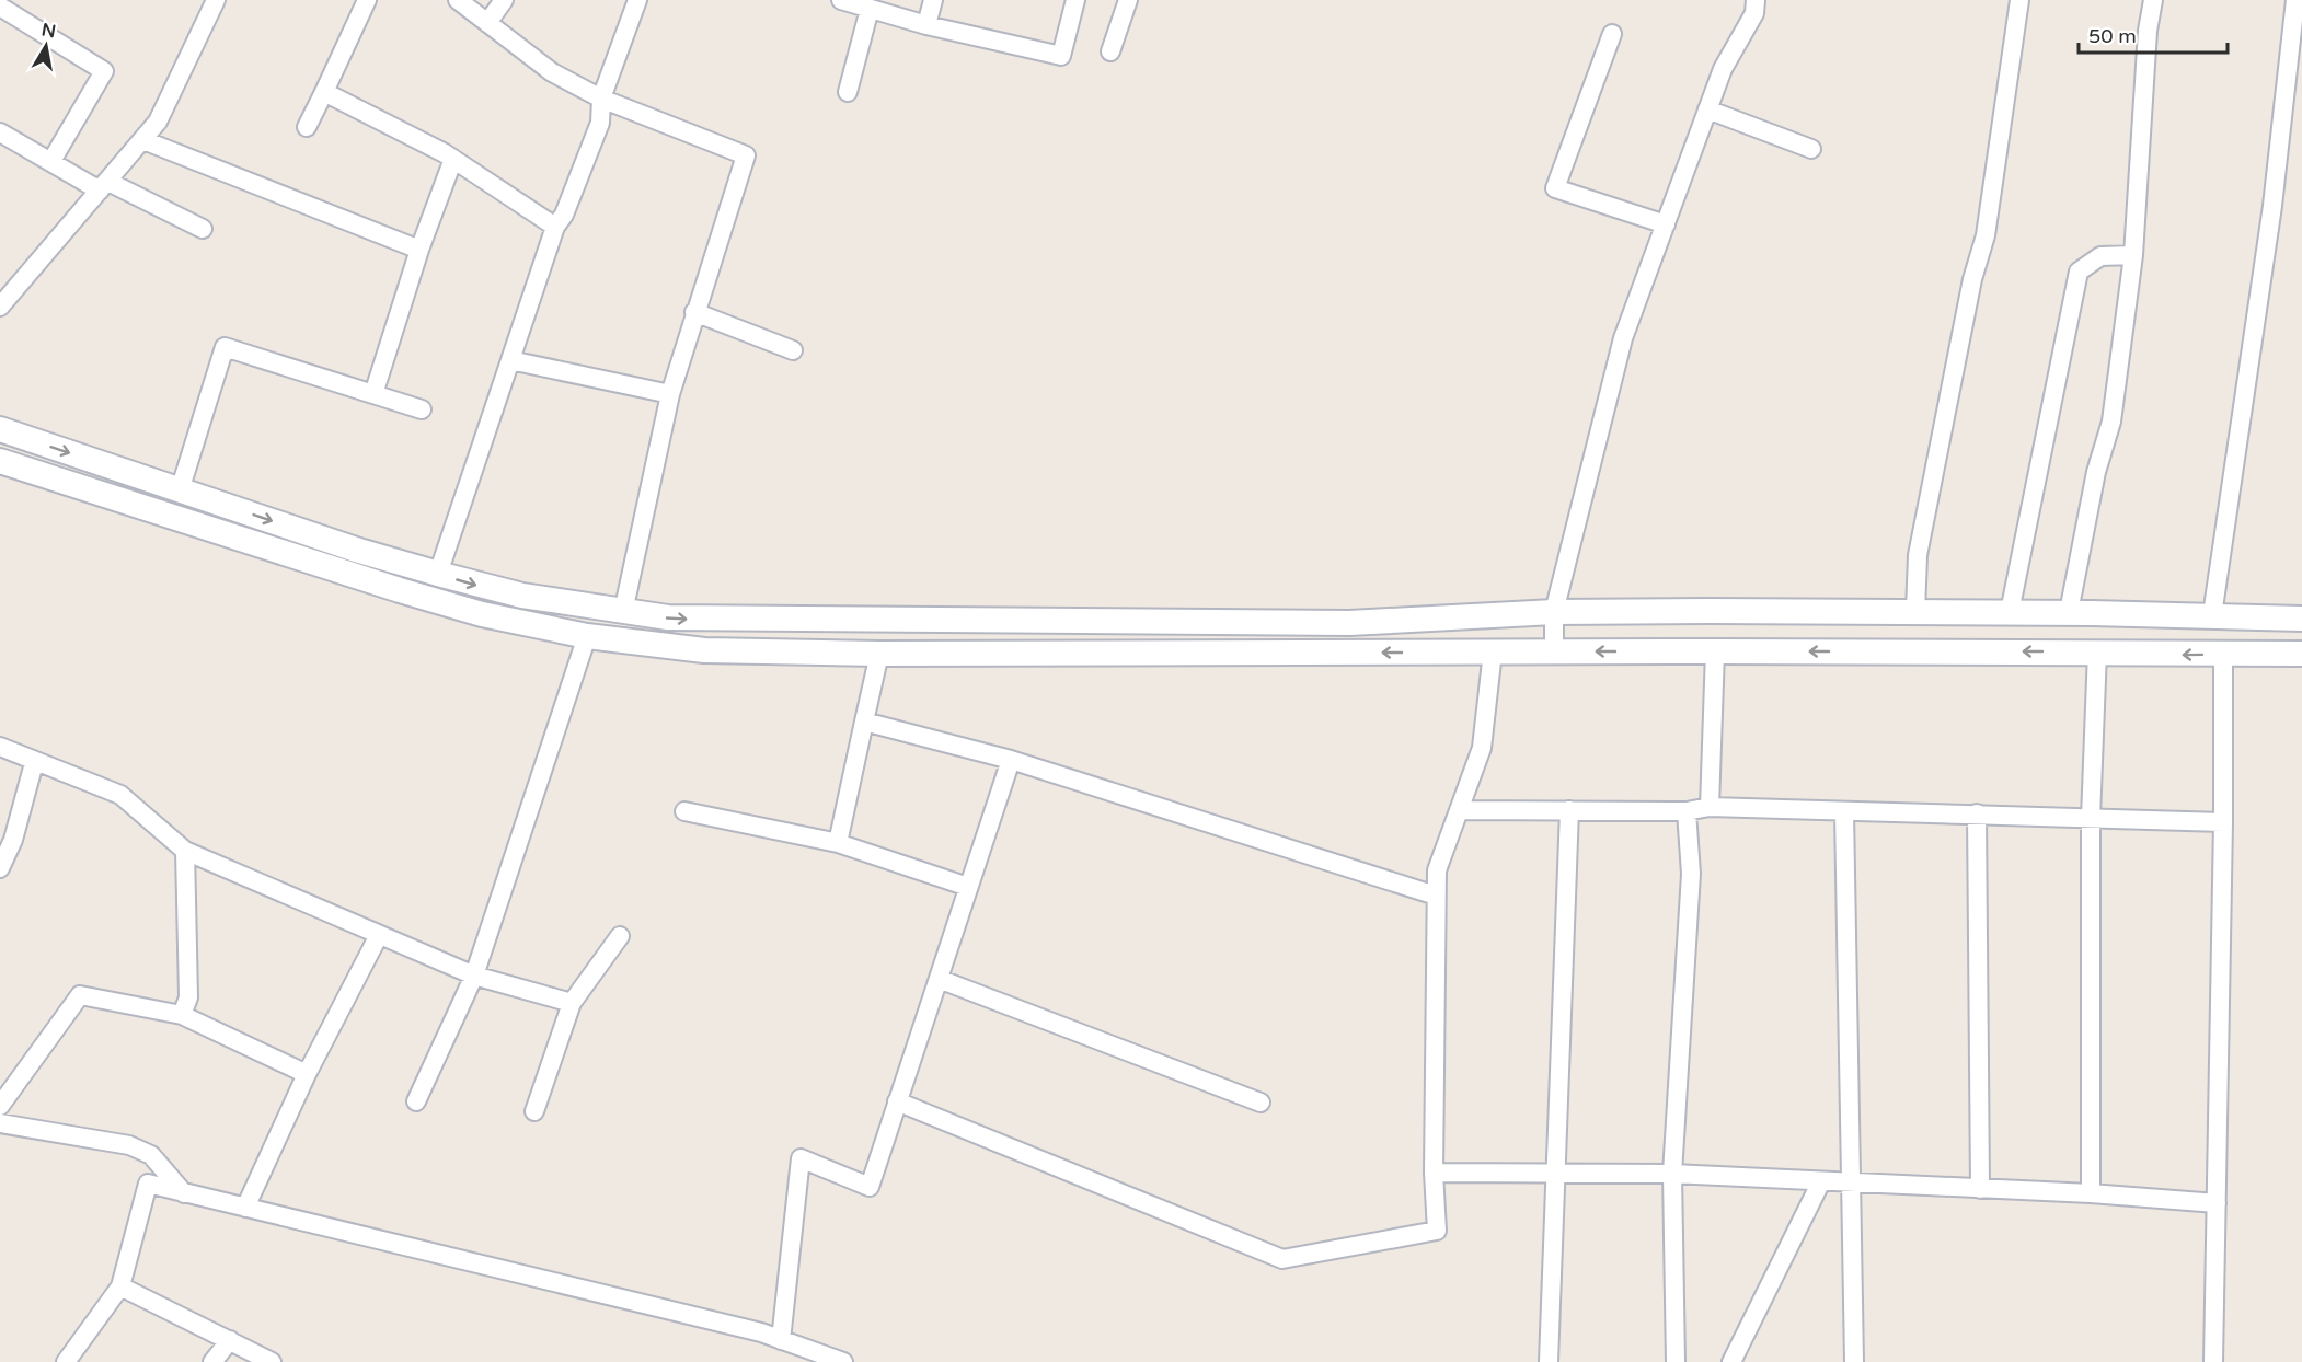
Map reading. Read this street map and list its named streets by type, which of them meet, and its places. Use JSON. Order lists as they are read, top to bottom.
{
  "scale_bar": "50 m",
  "north": "top"
}
